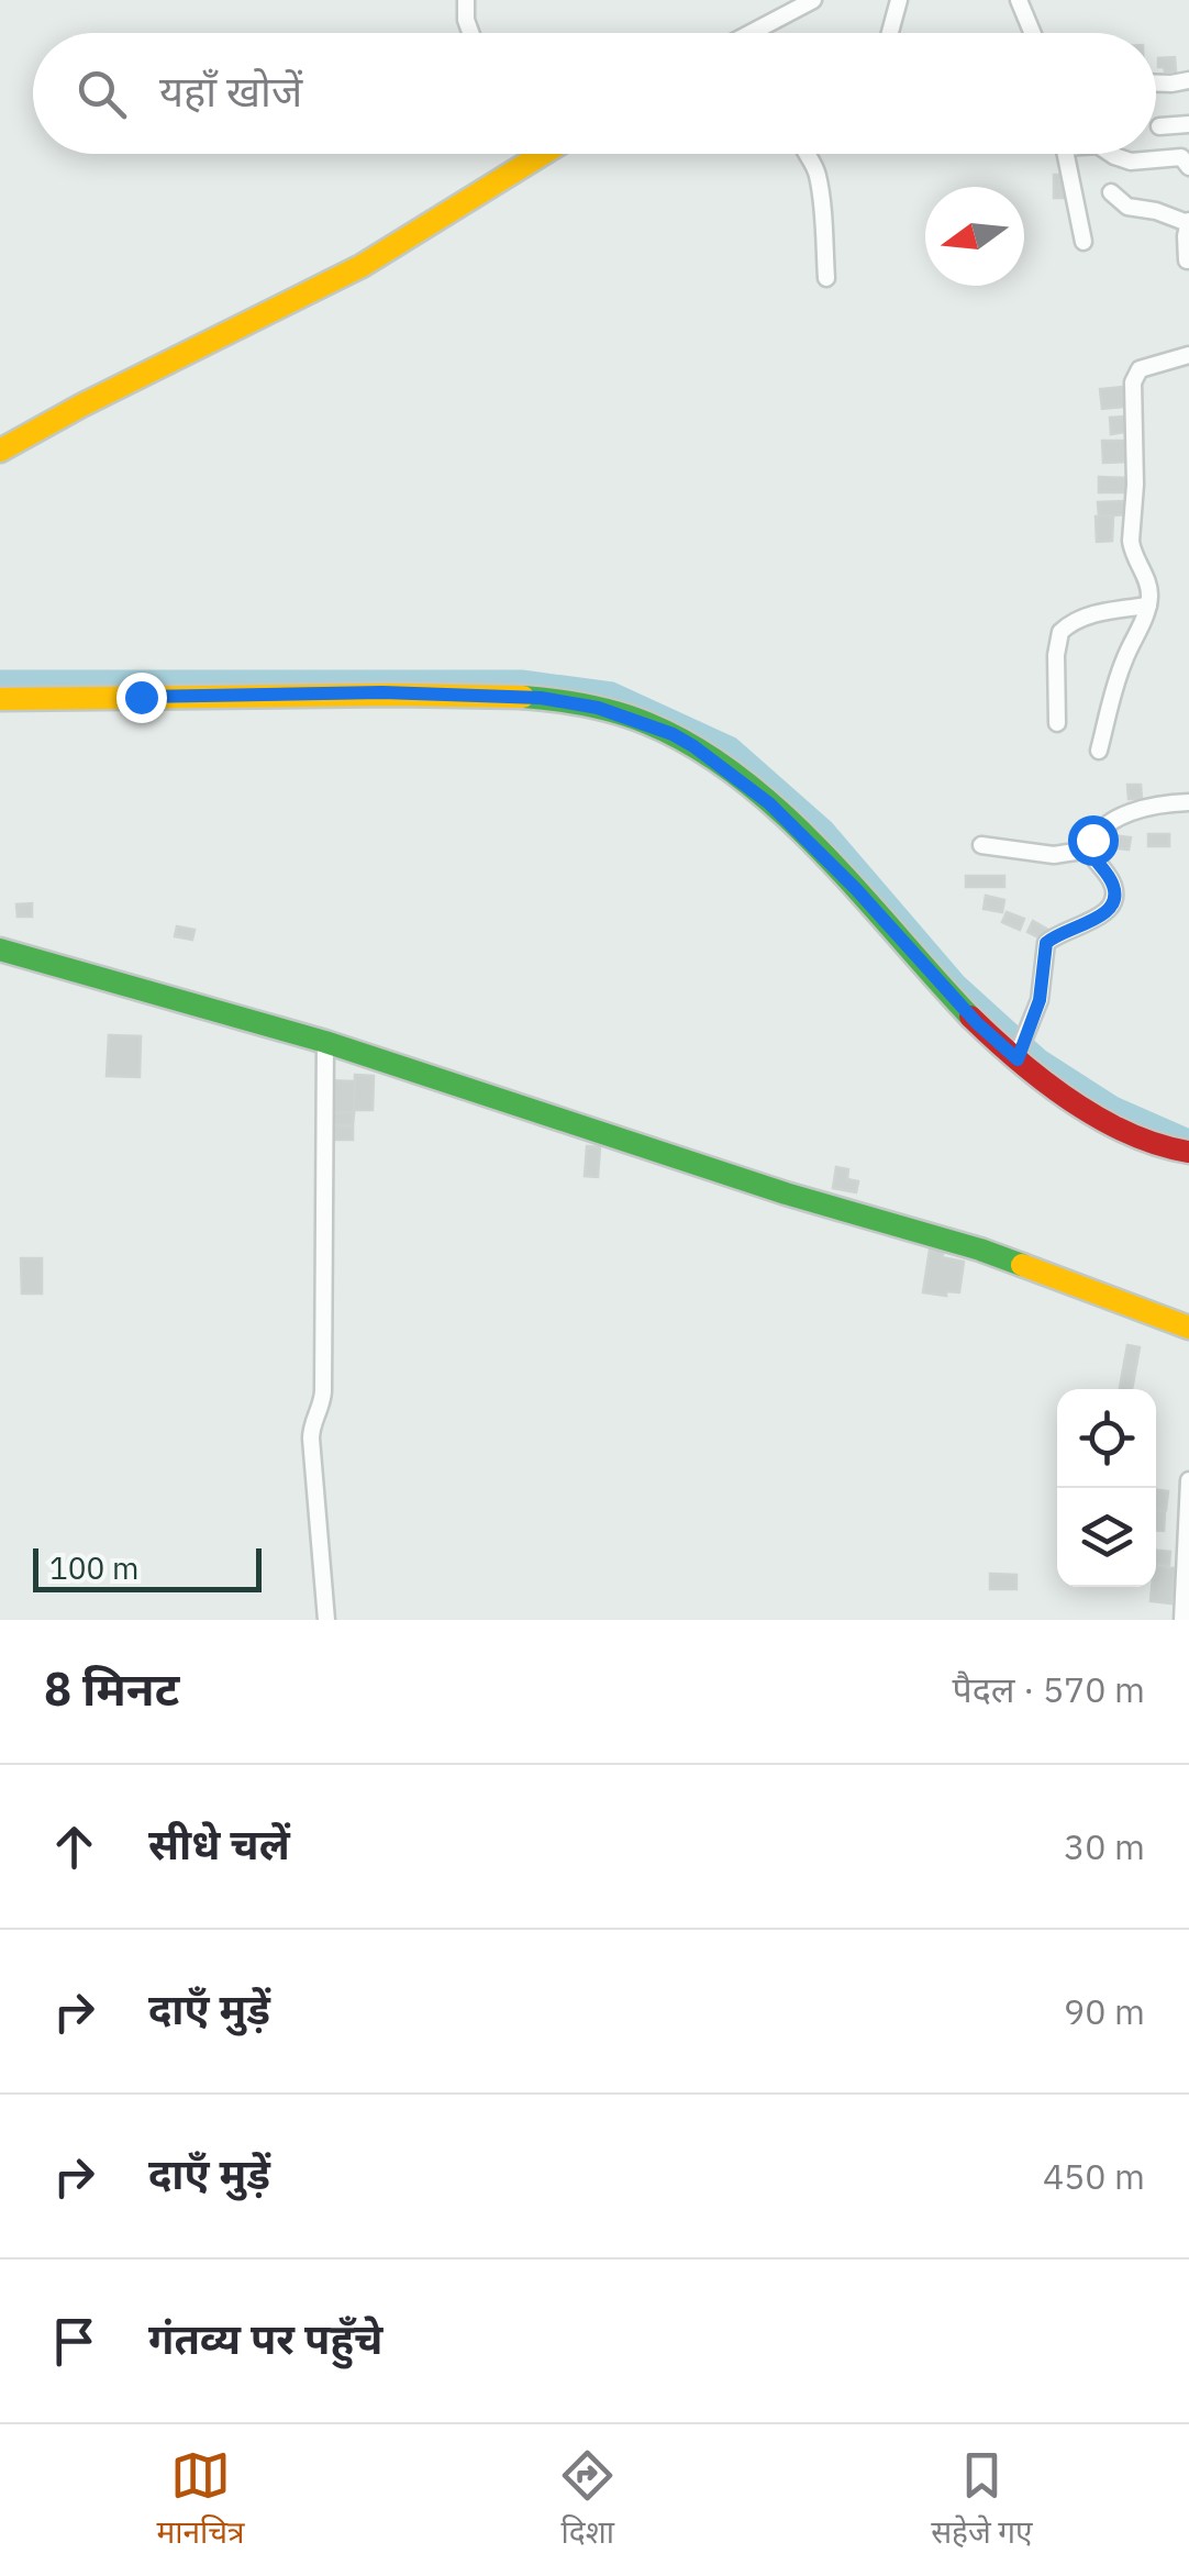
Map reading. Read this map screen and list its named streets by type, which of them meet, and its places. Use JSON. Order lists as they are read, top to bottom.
{
  "scale_bar": "100 m",
  "north": "left",
  "page": {
    "search": "यहाँ खोजें",
    "scale": "100 m",
    "heading": ["8 मिनट", "पैदल · 570 m"],
    "list": [
      ["सीधे चलें", "30 m"],
      ["दाएँ मुड़ें", "90 m"],
      ["दाएँ मुड़ें", "450 m"],
      "गंतव्य पर पहुँचे"
    ],
    "nav": ["मानचित्र", "दिशा", "सहेजे गए"]
  }
}
